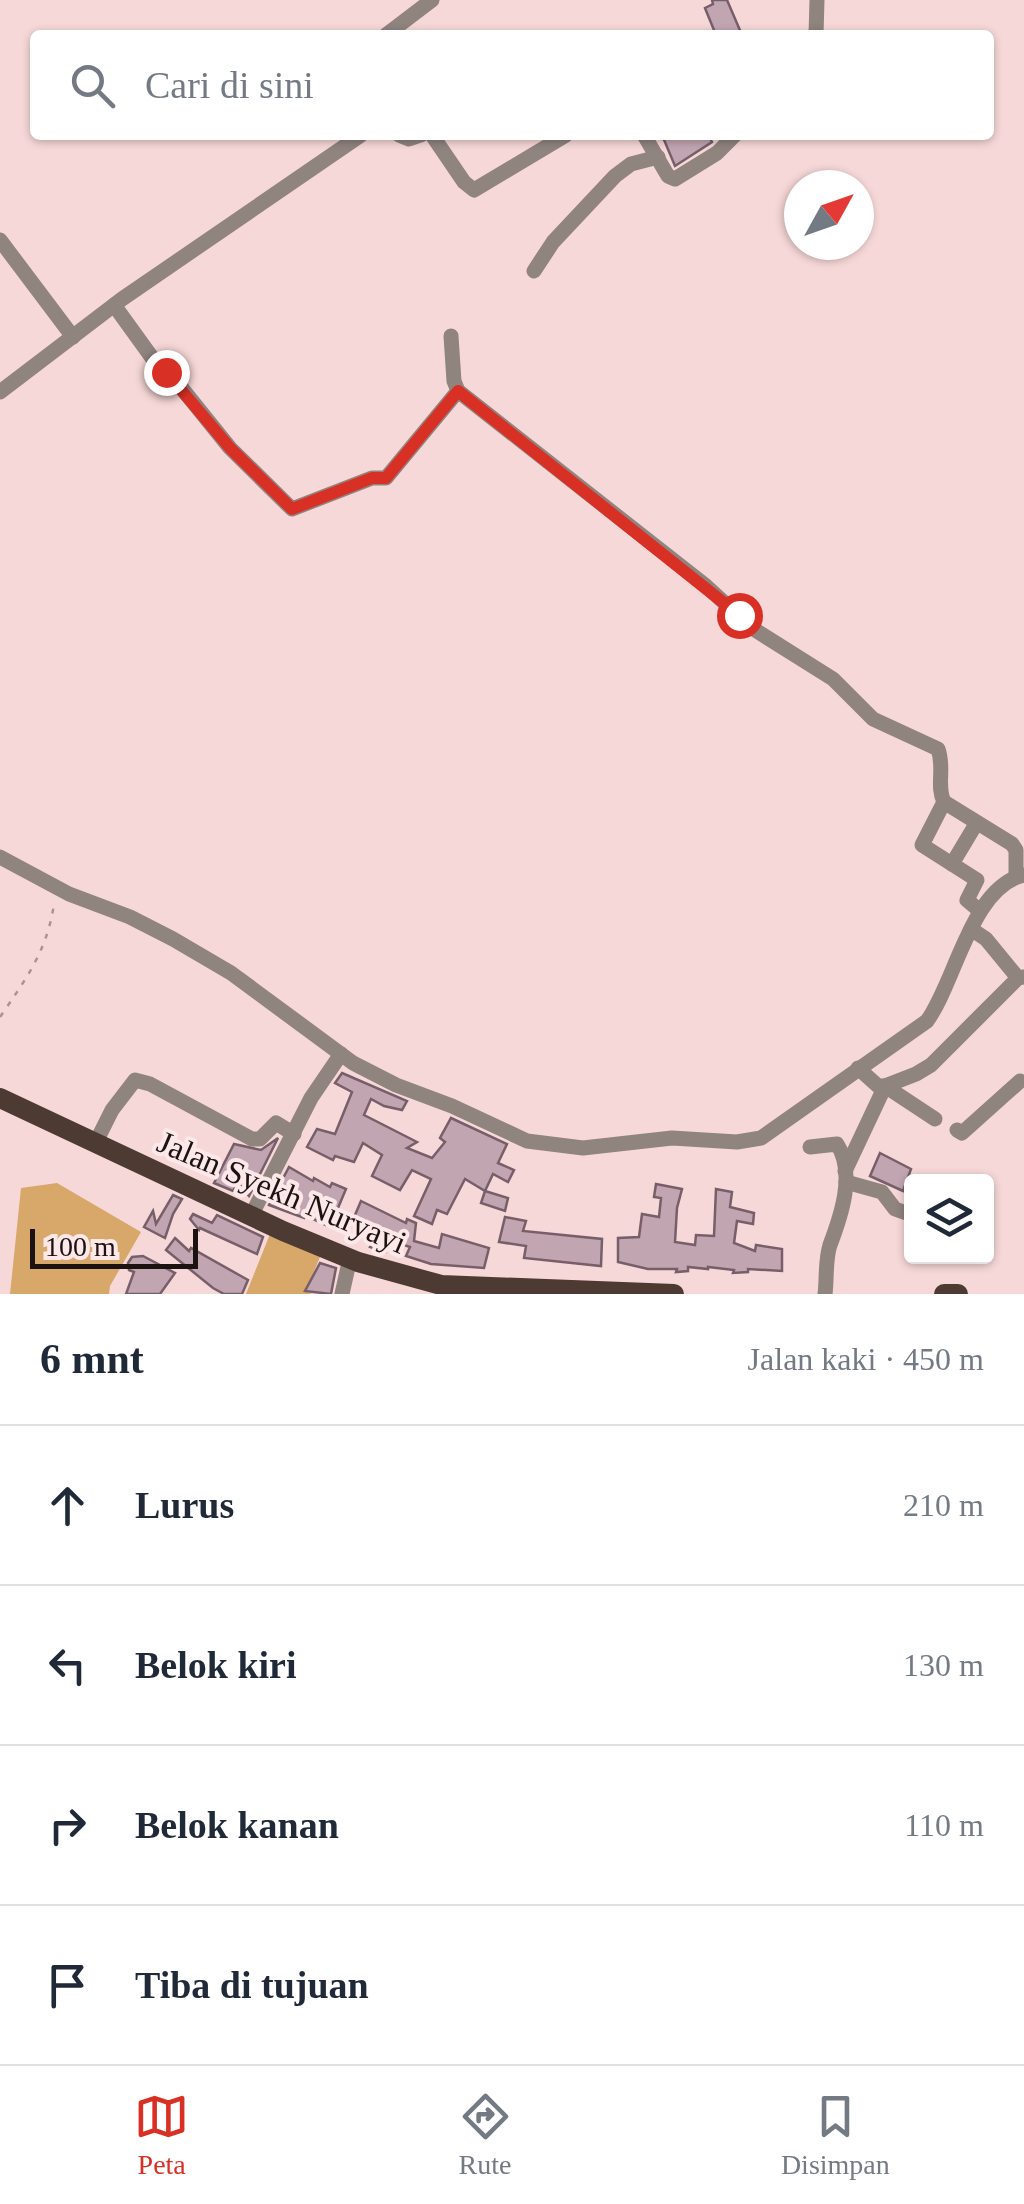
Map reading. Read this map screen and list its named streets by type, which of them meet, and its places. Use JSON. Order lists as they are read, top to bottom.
{
  "streets": {
    "main road": ["Jalan Syekh Nuryayi"]
  },
  "scale_bar": "100 m",
  "north": "top right",
  "page": {
    "search": "Cari di sini",
    "scale": "100 m",
    "heading": ["6 mnt", "Jalan kaki · 450 m"],
    "list": [
      ["Lurus", "210 m"],
      ["Belok kiri", "130 m"],
      ["Belok kanan", "110 m"],
      "Tiba di tujuan"
    ],
    "nav": ["Peta", "Rute", "Disimpan"]
  }
}
